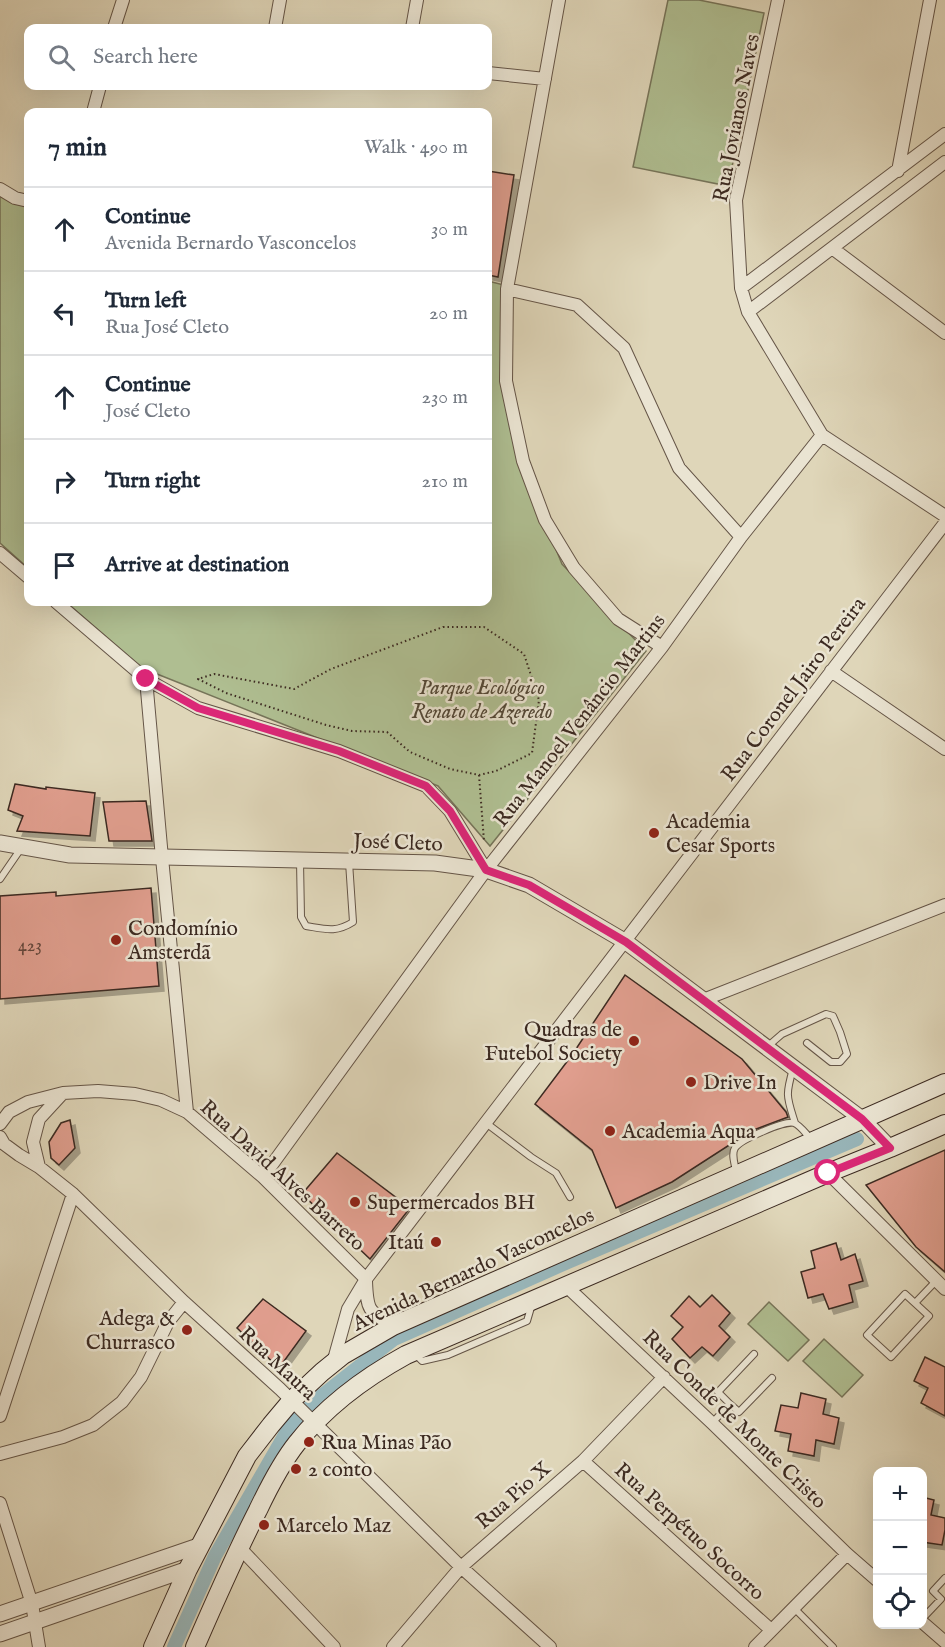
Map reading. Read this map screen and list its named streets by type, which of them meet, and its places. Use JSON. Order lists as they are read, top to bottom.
{
  "streets": {
    "main road": ["Avenida Bernardo Vasconcelos"],
    "street": [
      "Rua Jovianos Naves",
      "Rua Coronel Jairo Pereira",
      "Rua Manoel Venâncio Martins",
      "José Cleto",
      "Rua David Alves Barreto",
      "Rua Maura",
      "Rua Conde de Monte Cristo",
      "Rua Pio X",
      "Rua Perpétuo Socorro"
    ]
  },
  "crossings": [
    ["Rua Jovianos Naves", "Rua Manoel Venâncio Martins"],
    ["Rua Coronel Jairo Pereira", "José Cleto"],
    ["Rua Coronel Jairo Pereira", "Rua David Alves Barreto"],
    ["Rua Coronel Jairo Pereira", "Avenida Bernardo Vasconcelos"],
    ["Rua Manoel Venâncio Martins", "José Cleto"],
    ["Rua Manoel Venâncio Martins", "Rua David Alves Barreto"],
    ["José Cleto", "Avenida Bernardo Vasconcelos"],
    ["Avenida Bernardo Vasconcelos", "Rua Maura"],
    ["Rua Maura", "Rua Pio X"],
    ["Rua Conde de Monte Cristo", "Rua Pio X"],
    ["Rua Pio X", "Rua Perpétuo Socorro"]
  ],
  "parks": ["Parque Ecológico Renato de Azeredo"],
  "places": [
    "Academia Cesar Sports",
    "Condomínio Amsterdã",
    "Quadras de Futebol Society",
    "Drive In",
    "Academia Aqua",
    "Supermercados BH",
    "Itaú",
    "Adega & Churrasco",
    "Rua Minas Pão",
    "2 conto",
    "Marcelo Maz"
  ],
  "house_numbers": ["423"],
  "page": {
    "search": "Search here",
    "heading": ["7 min", "Walk · 490 m"],
    "list": [
      ["Continue", "Avenida Bernardo Vasconcelos", "30 m"],
      ["Turn left", "Rua José Cleto", "20 m"],
      ["Continue", "José Cleto", "230 m"],
      ["Turn right", "210 m"],
      "Arrive at destination"
    ],
    "map_buttons": ["+", "−"]
  }
}
